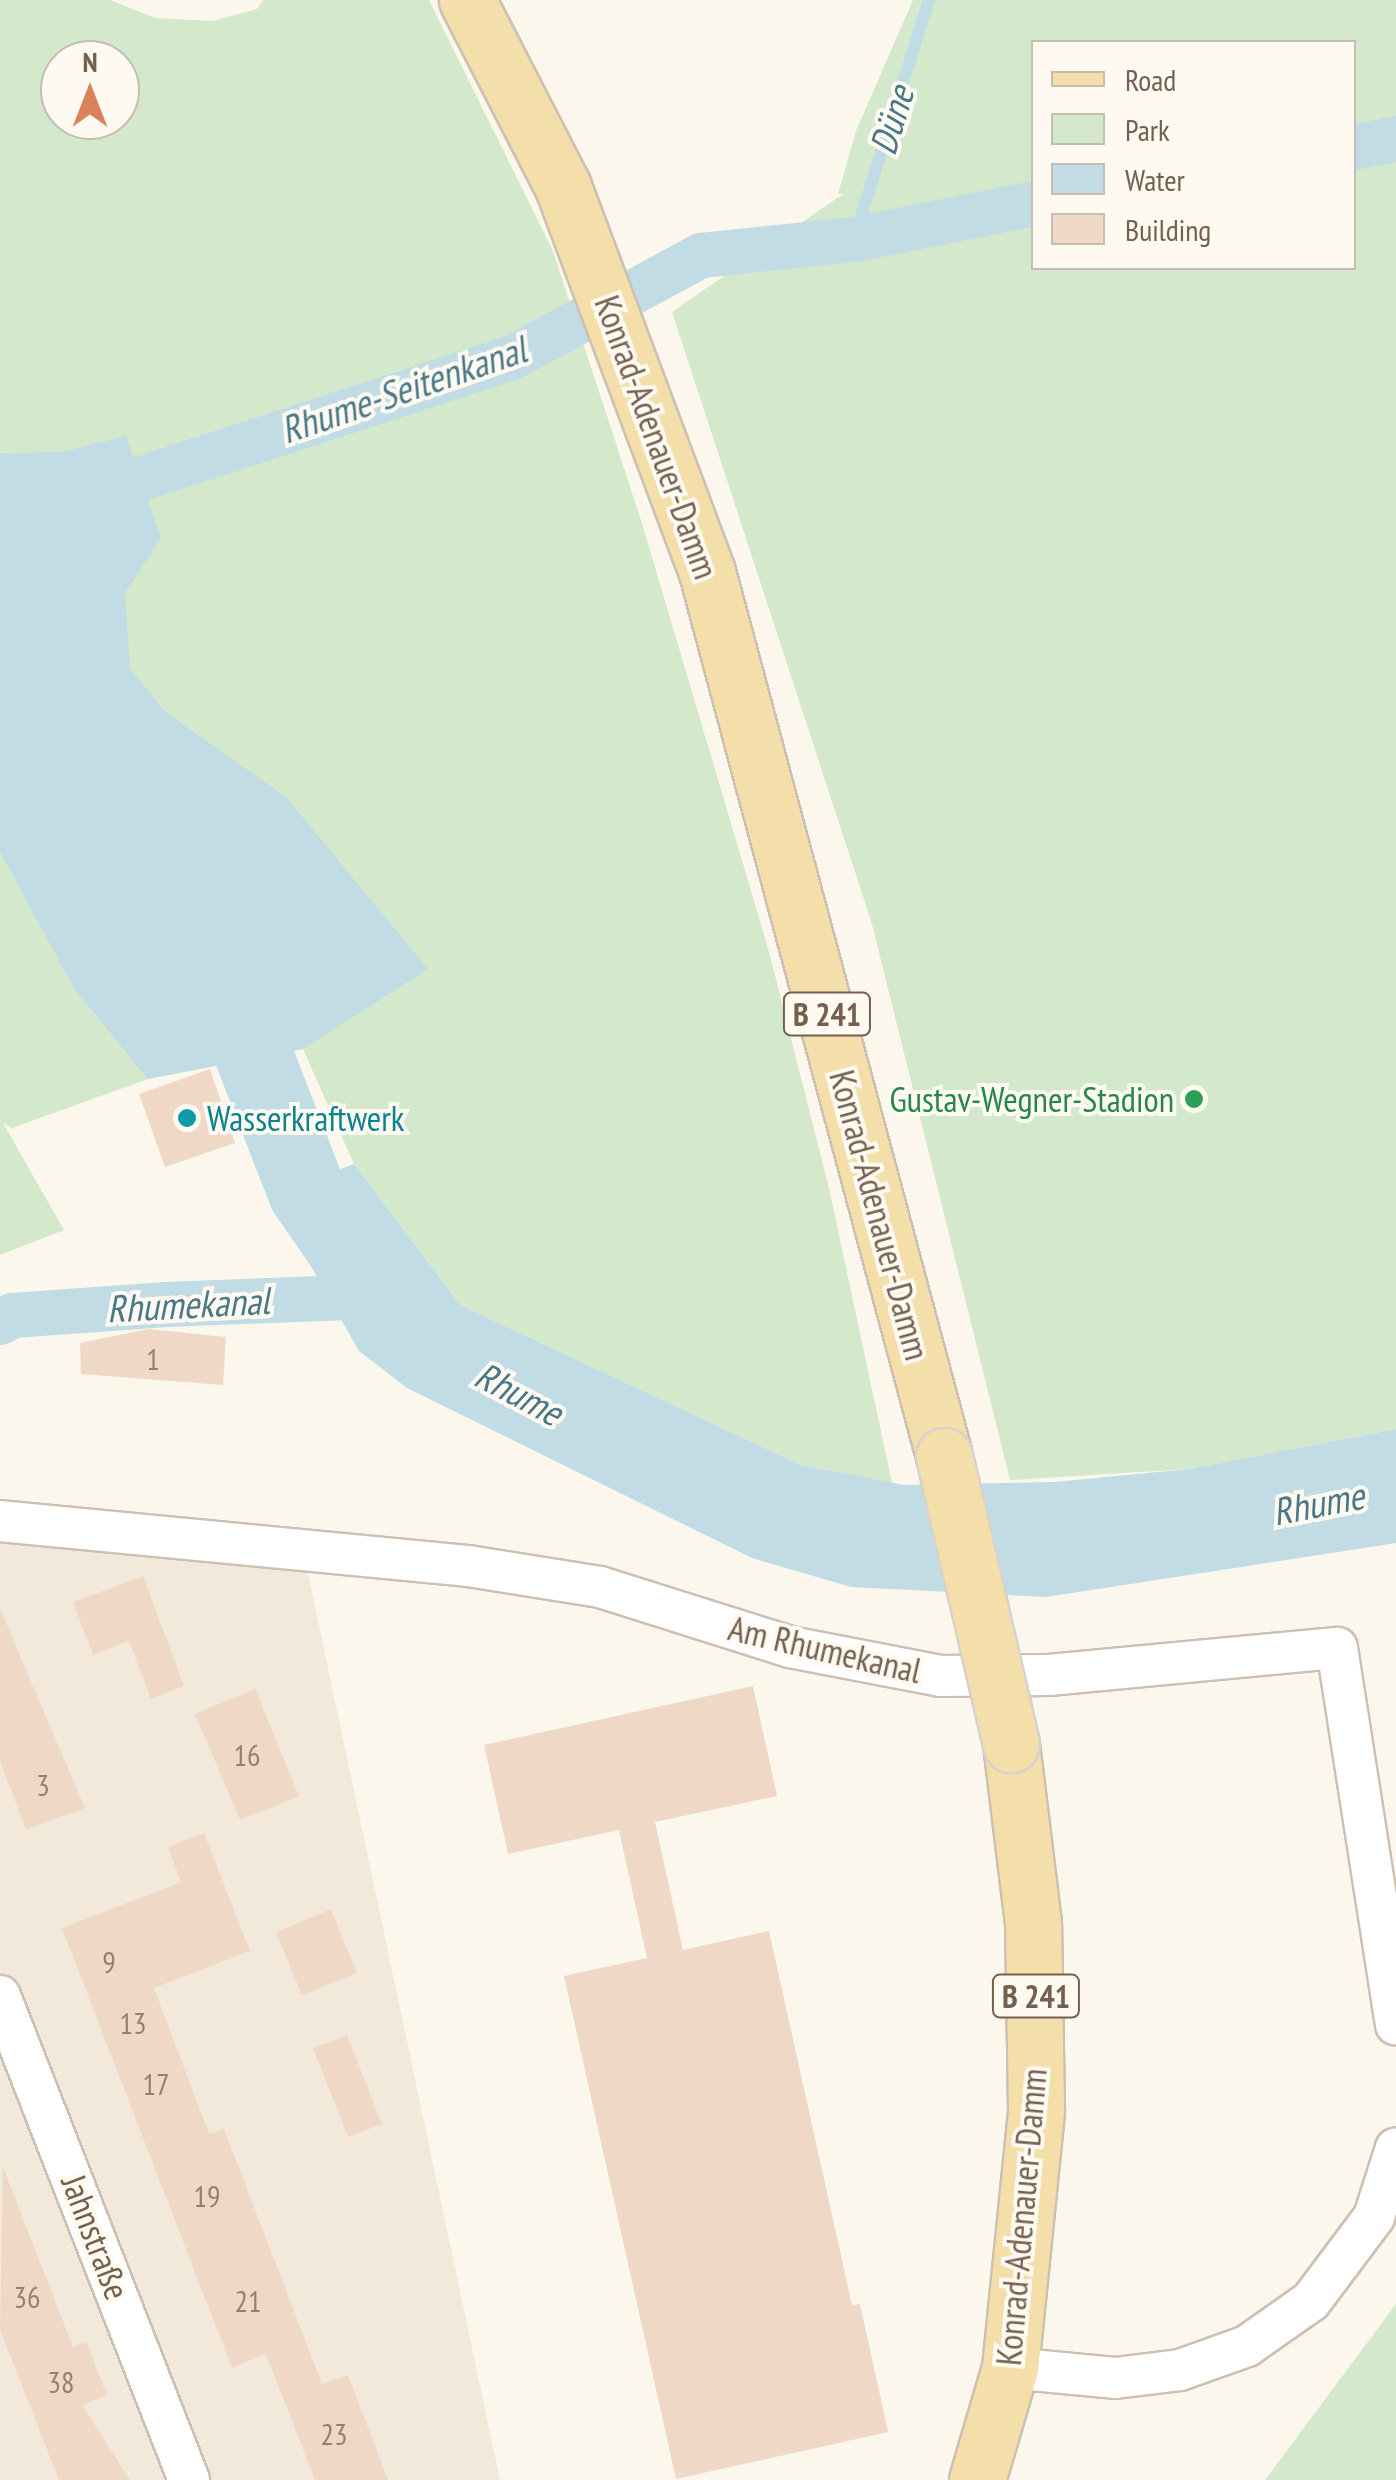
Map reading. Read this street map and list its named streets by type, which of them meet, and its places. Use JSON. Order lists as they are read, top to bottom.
{
  "streets": {
    "main road": ["Konrad-Adenauer-Damm", "B 241"],
    "street": ["Am Rhumekanal", "Jahnstraße"]
  },
  "water": [
    "Düne",
    "Rhume-Seitenkanal",
    "Rhumekanal",
    "Rhume"
  ],
  "places": ["Gustav-Wegner-Stadion", "Wasserkraftwerk"],
  "house_numbers": [
    "1",
    "16",
    "3",
    "9",
    "13",
    "17",
    "19",
    "36",
    "21",
    "38",
    "23"
  ],
  "legend": [
    "Road",
    "Park",
    "Water",
    "Building"
  ],
  "north": "top"
}
